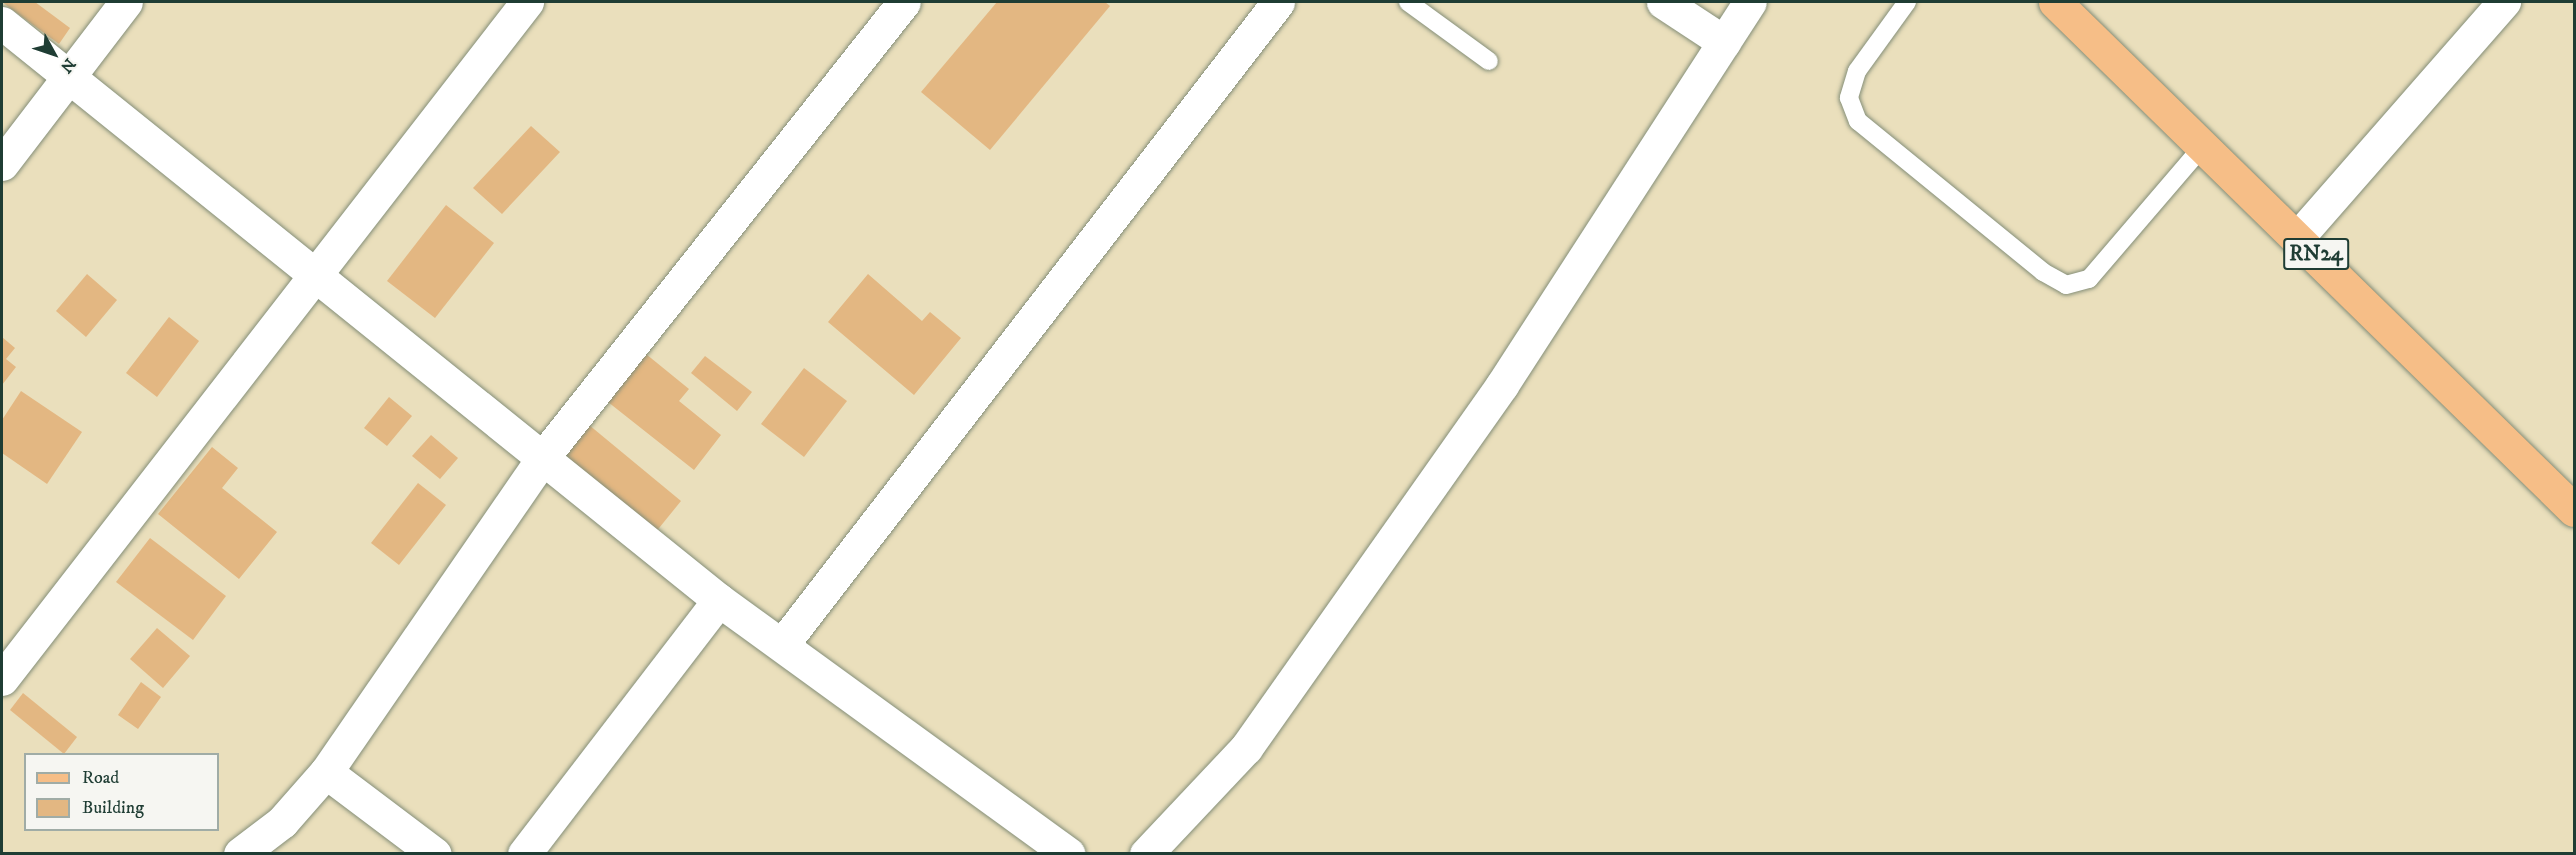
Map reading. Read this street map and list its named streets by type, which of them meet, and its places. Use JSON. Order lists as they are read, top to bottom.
{
  "streets": {
    "main road": ["RN24"]
  },
  "legend": ["Road", "Building"],
  "north": "bottom right"
}
